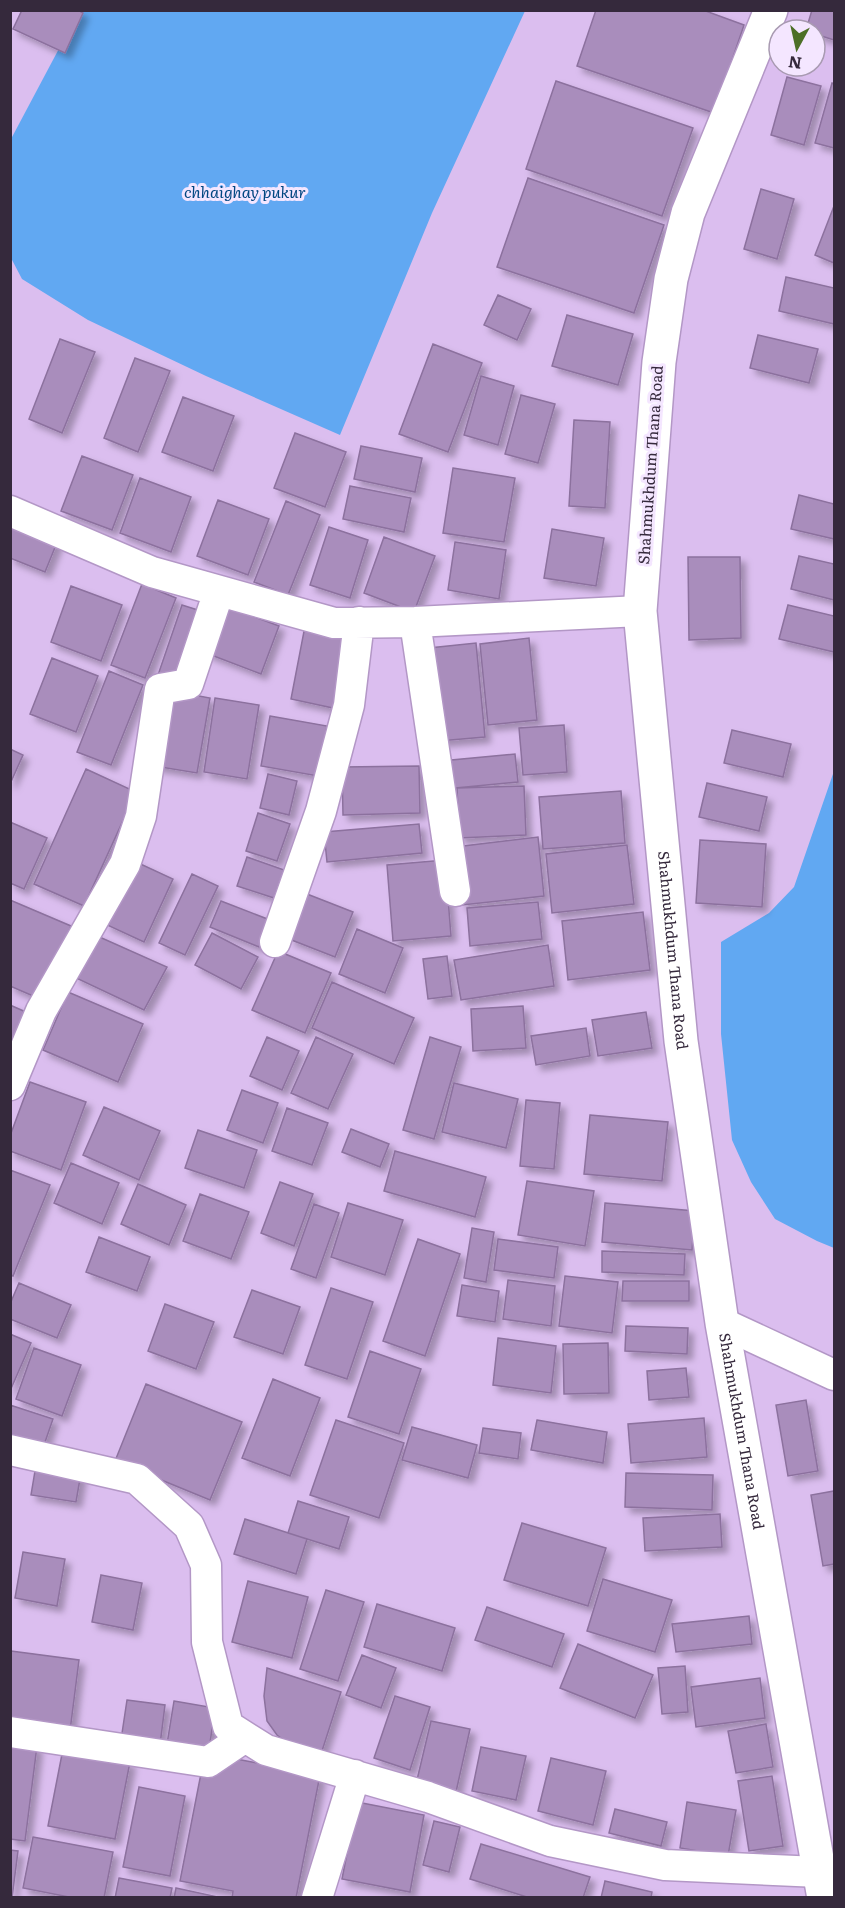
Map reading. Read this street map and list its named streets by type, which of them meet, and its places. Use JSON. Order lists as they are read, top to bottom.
{
  "streets": {
    "main road": ["Shahmukhdum Thana Road"]
  },
  "water": ["chhaighay pukur"],
  "north": "bottom"
}
